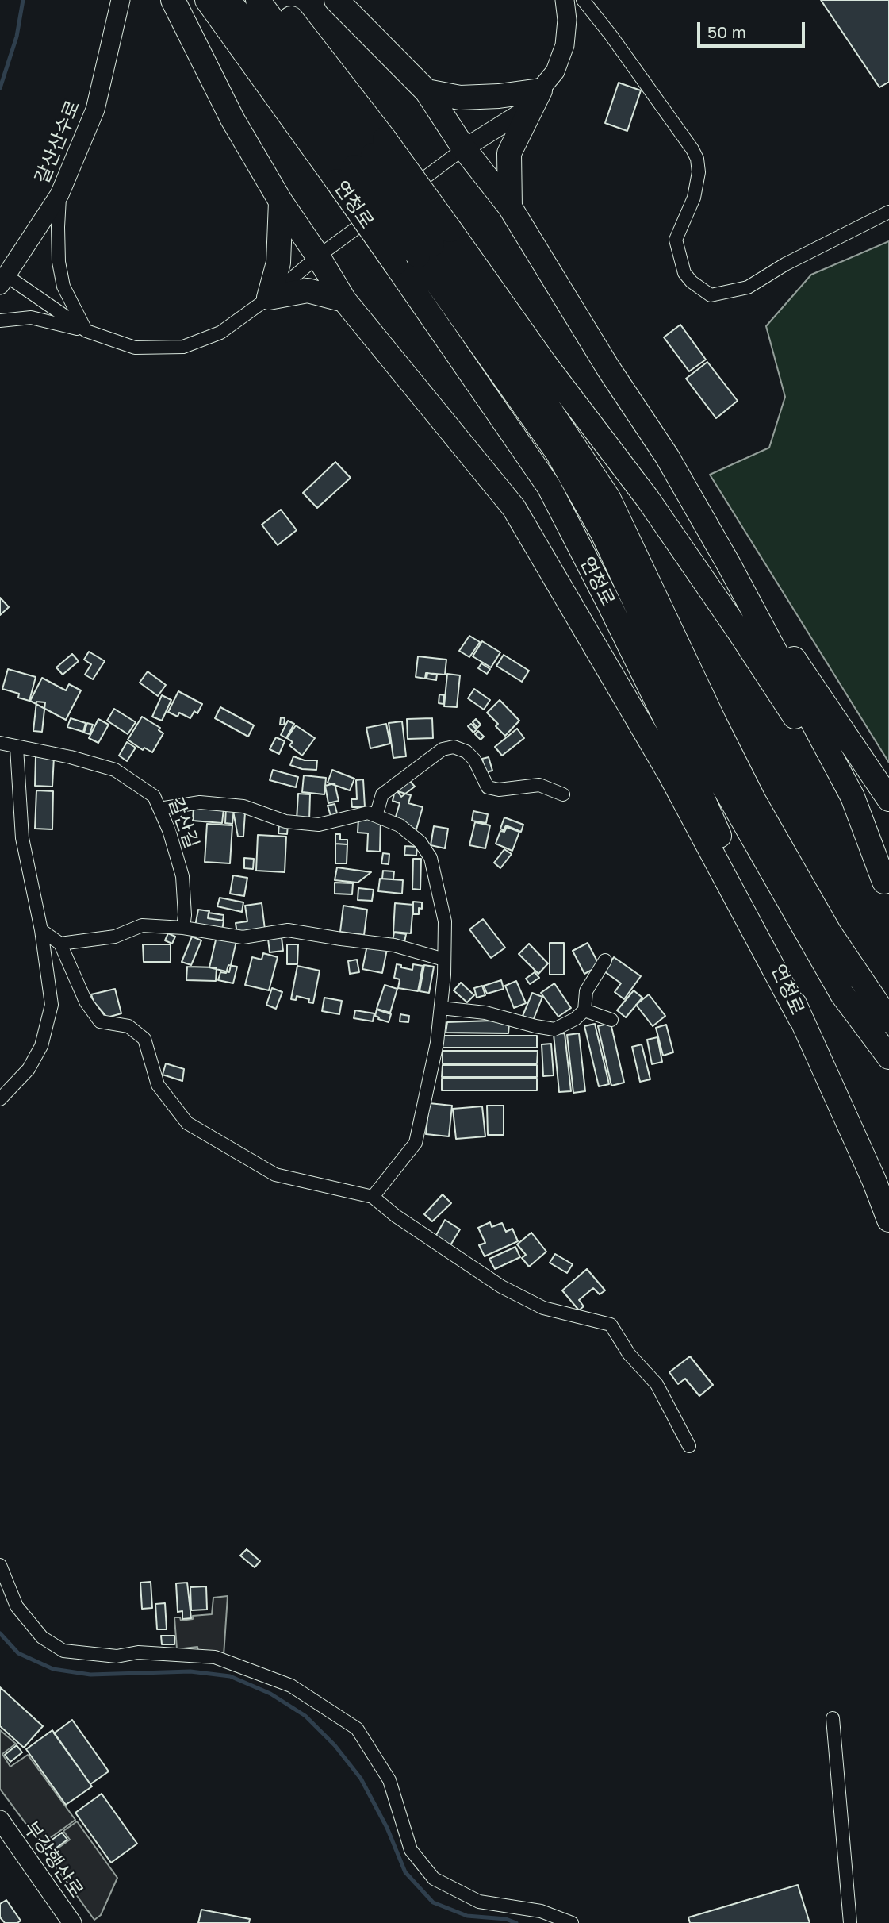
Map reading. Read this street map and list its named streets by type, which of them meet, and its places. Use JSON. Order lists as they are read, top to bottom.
{
  "streets": {
    "highway": ["연청로"],
    "street": ["갈산산수로", "갈산길", "부강행산로"]
  },
  "scale_bar": "50 m"
}
